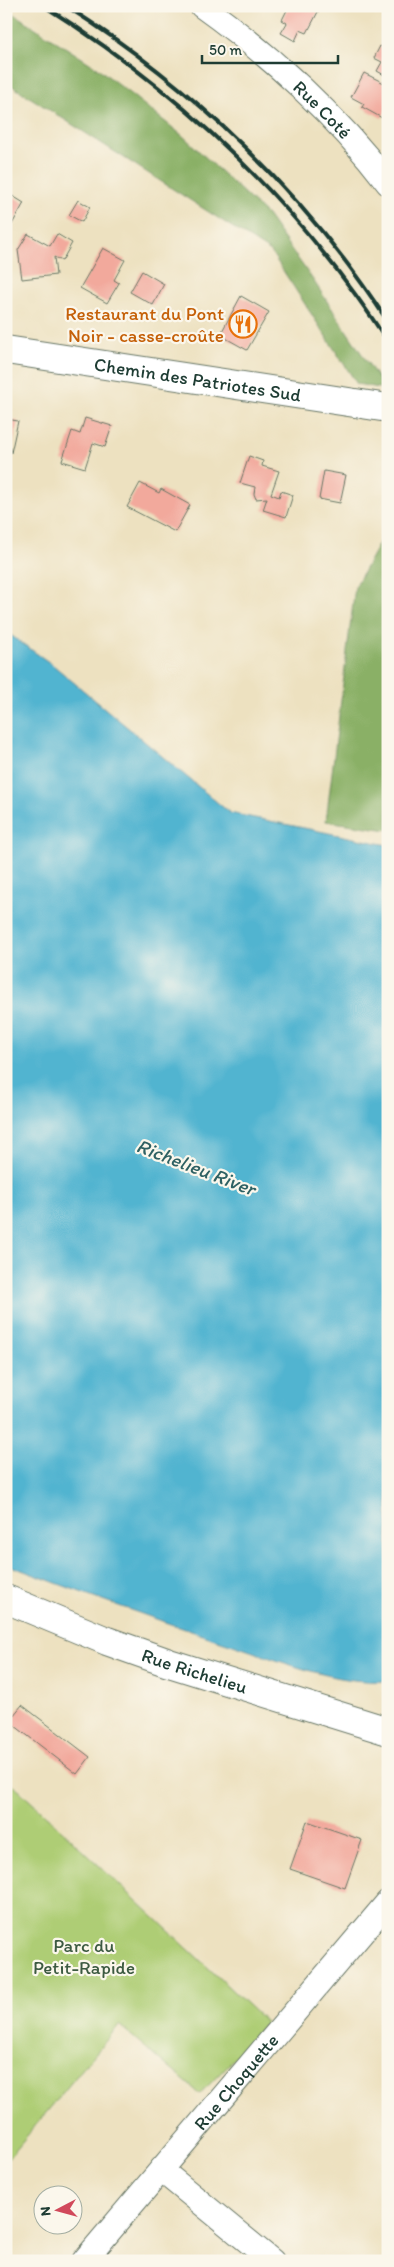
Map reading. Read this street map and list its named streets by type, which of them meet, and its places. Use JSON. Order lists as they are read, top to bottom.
{
  "streets": {
    "main road": ["Chemin des Patriotes Sud", "Rue Richelieu"],
    "street": ["Rue Coté", "Rue Choquette"]
  },
  "water": ["Richelieu River"],
  "parks": ["Parc du Petit-Rapide"],
  "places": {
    "restaurant": ["Restaurant du Pont Noir - casse-croûte"]
  },
  "scale_bar": "50 m",
  "north": "left"
}
